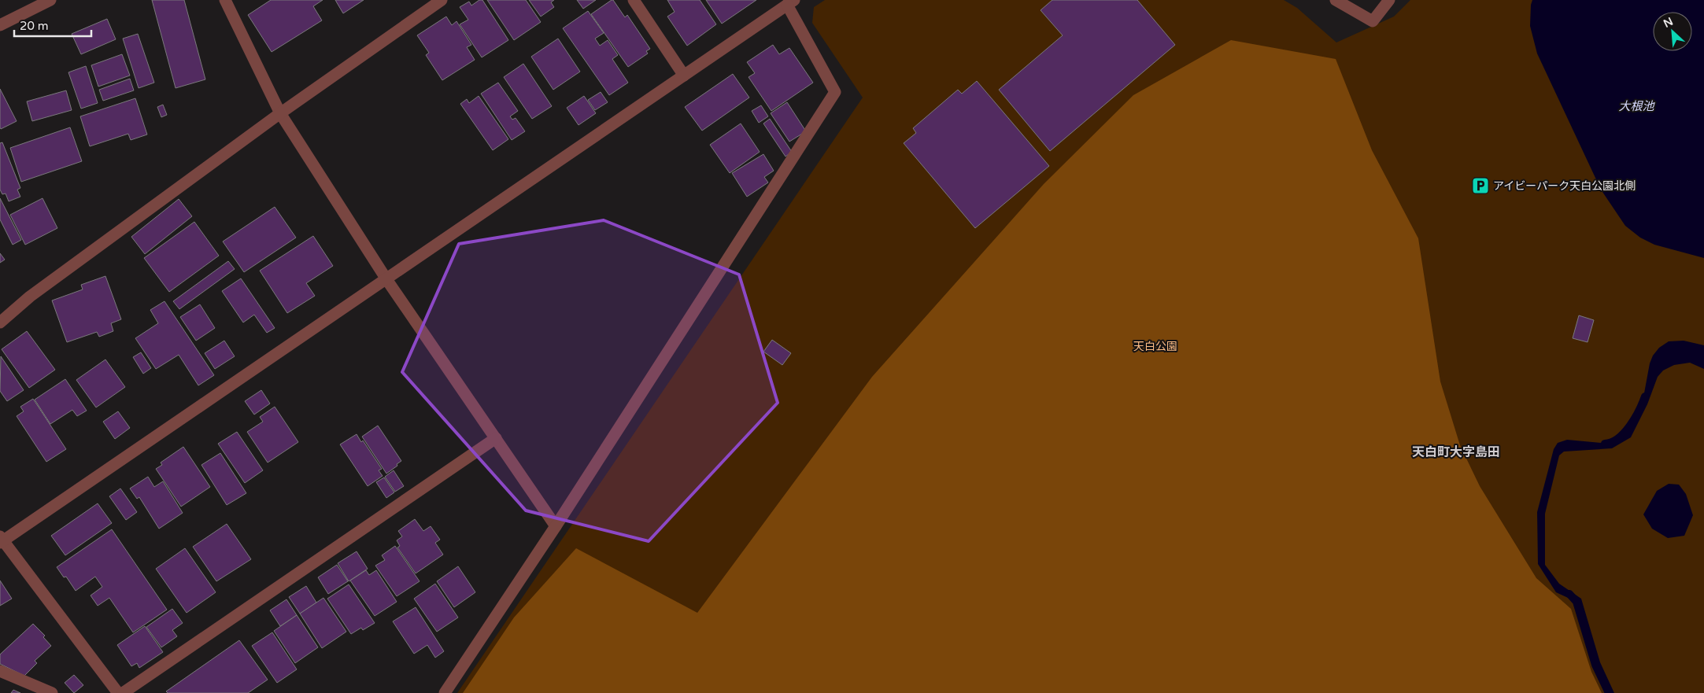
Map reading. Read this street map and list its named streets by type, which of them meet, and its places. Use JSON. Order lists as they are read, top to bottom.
{
  "districts": ["天白町大字島田"],
  "water": ["大根池"],
  "parks": ["天白公園"],
  "places": {
    "parking": ["アイビーパーク天白公園北側"]
  },
  "scale_bar": "20 m",
  "north": "top left"
}
